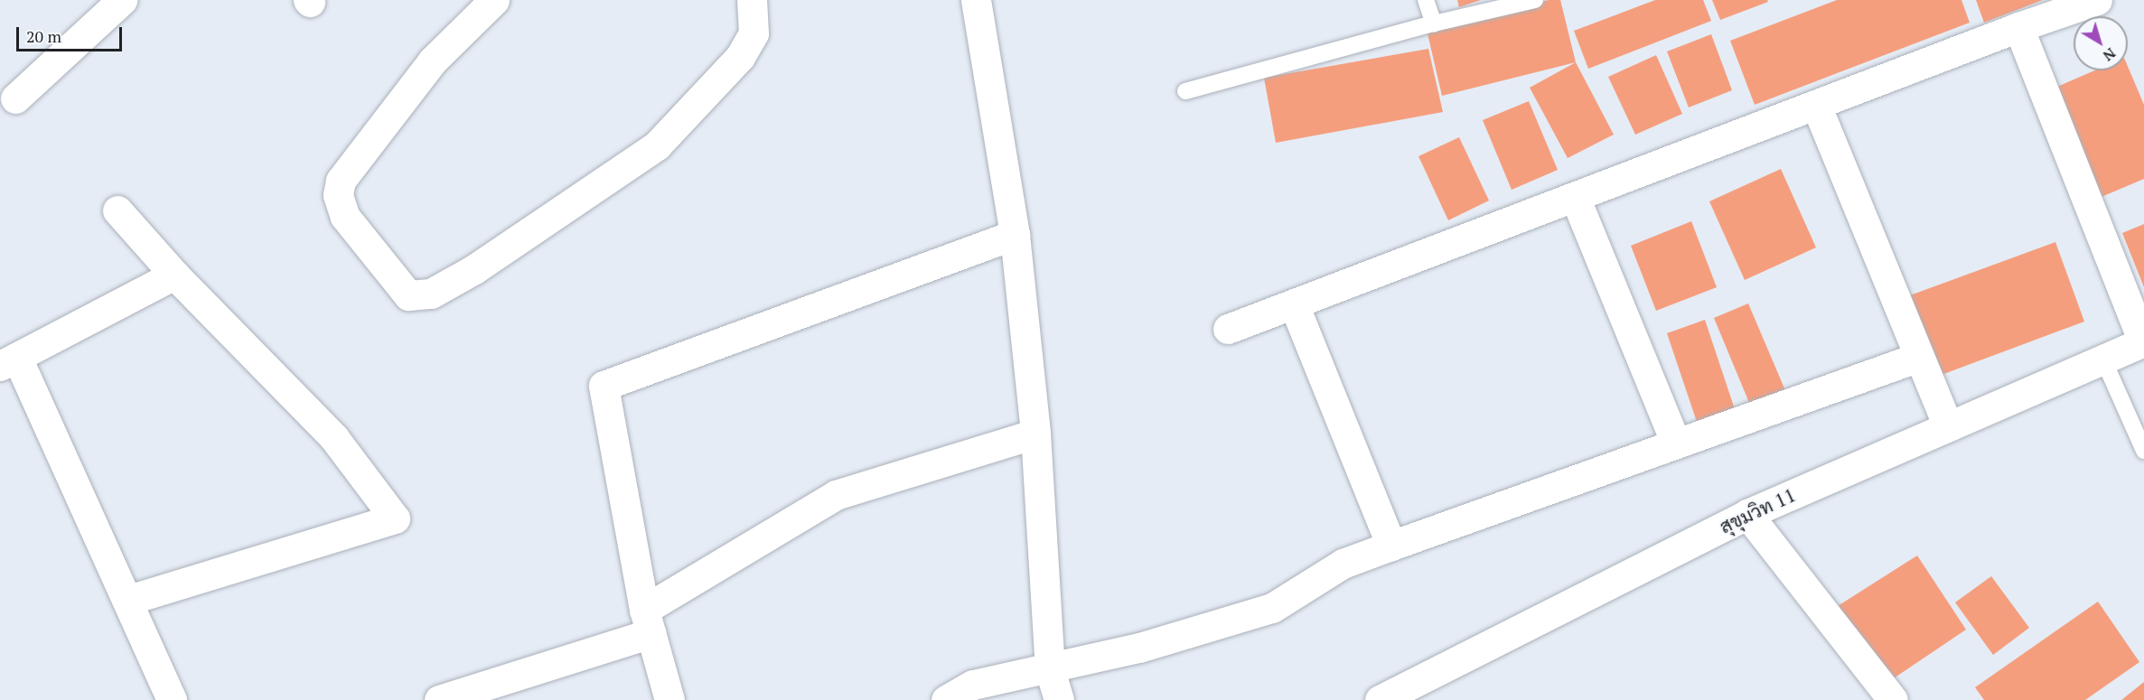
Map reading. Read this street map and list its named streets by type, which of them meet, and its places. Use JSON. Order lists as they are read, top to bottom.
{
  "streets": {
    "street": ["สุขุมวิท 11"]
  },
  "scale_bar": "20 m",
  "north": "bottom right"
}
